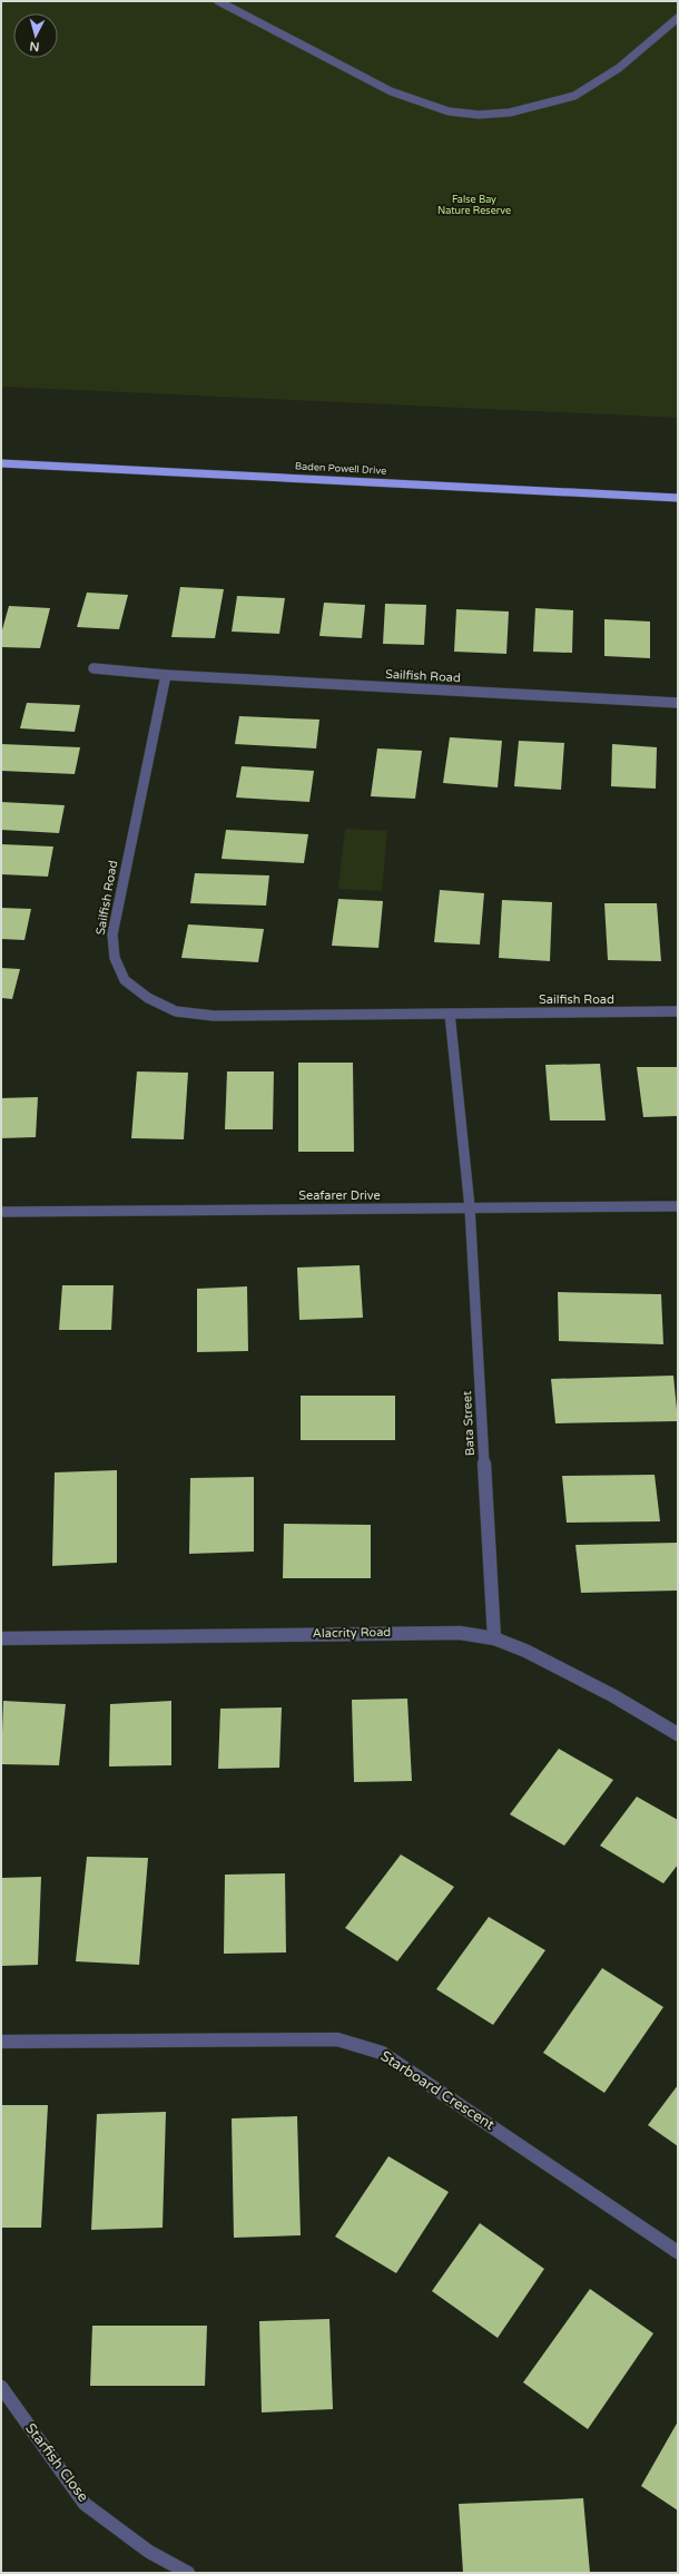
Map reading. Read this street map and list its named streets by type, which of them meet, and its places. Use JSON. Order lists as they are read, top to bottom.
{
  "streets": {
    "main road": ["Baden Powell Drive"],
    "street": [
      "Sailfish Road",
      "Seafarer Drive",
      "Bata Street",
      "Alacrity Road",
      "Starboard Crescent",
      "Starfish Close"
    ]
  },
  "crossings": [
    ["Seafarer Drive", "Bata Street"],
    ["Bata Street", "Alacrity Road"]
  ],
  "parks": ["False Bay Nature Reserve"],
  "north": "bottom"
}
